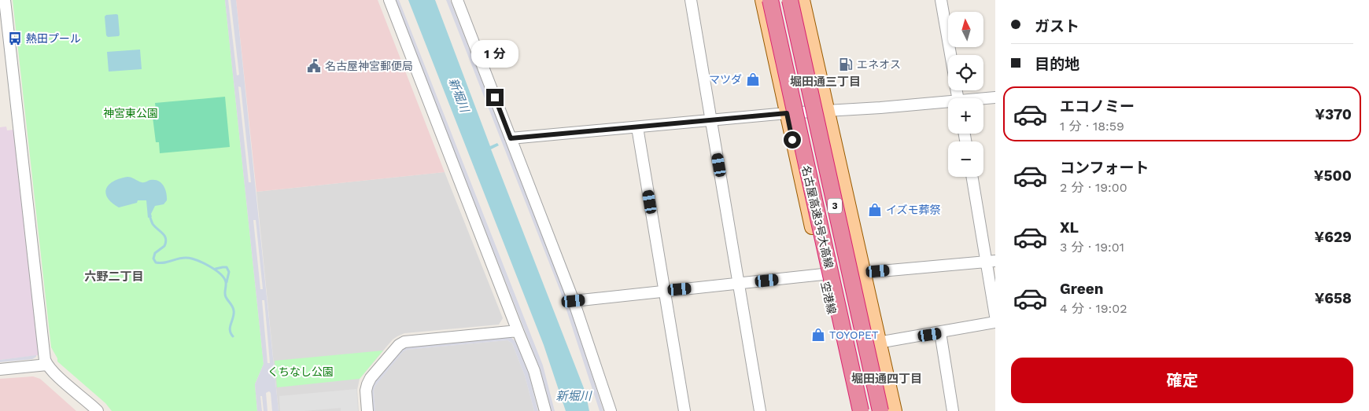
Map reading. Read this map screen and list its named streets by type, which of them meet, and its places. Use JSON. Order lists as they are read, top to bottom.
{
  "streets": {
    "highway": ["3", "名古屋高速3号大高線"],
    "main road": ["空港線"]
  },
  "districts": ["堀田通三丁目", "六野二丁目", "堀田通四丁目"],
  "water": ["新堀川"],
  "parks": ["神宮東公園", "くちなし公園"],
  "places": {
    "bus stop": ["熱田プール"],
    "fuel station": ["エネオス"],
    "public building": ["名古屋神宮郵便局"],
    "shop": ["マツダ", "イズモ葬祭", "TOYOPET"]
  },
  "north": "top",
  "page": {
    "banner": ["ガスト", "目的地"],
    "map_buttons": ["+", "−"],
    "bubble": "1 分",
    "list": [
      {
        "name": "エコノミー",
        "note": "1 分 · 18:59",
        "value": "¥370"
      },
      {
        "name": "コンフォート",
        "note": "2 分 · 19:00",
        "value": "¥500"
      },
      {
        "name": "XL",
        "note": "3 分 · 19:01",
        "value": "¥629"
      },
      {
        "name": "Green",
        "note": "4 分 · 19:02",
        "value": "¥658"
      }
    ],
    "buttons": "確定"
  }
}
